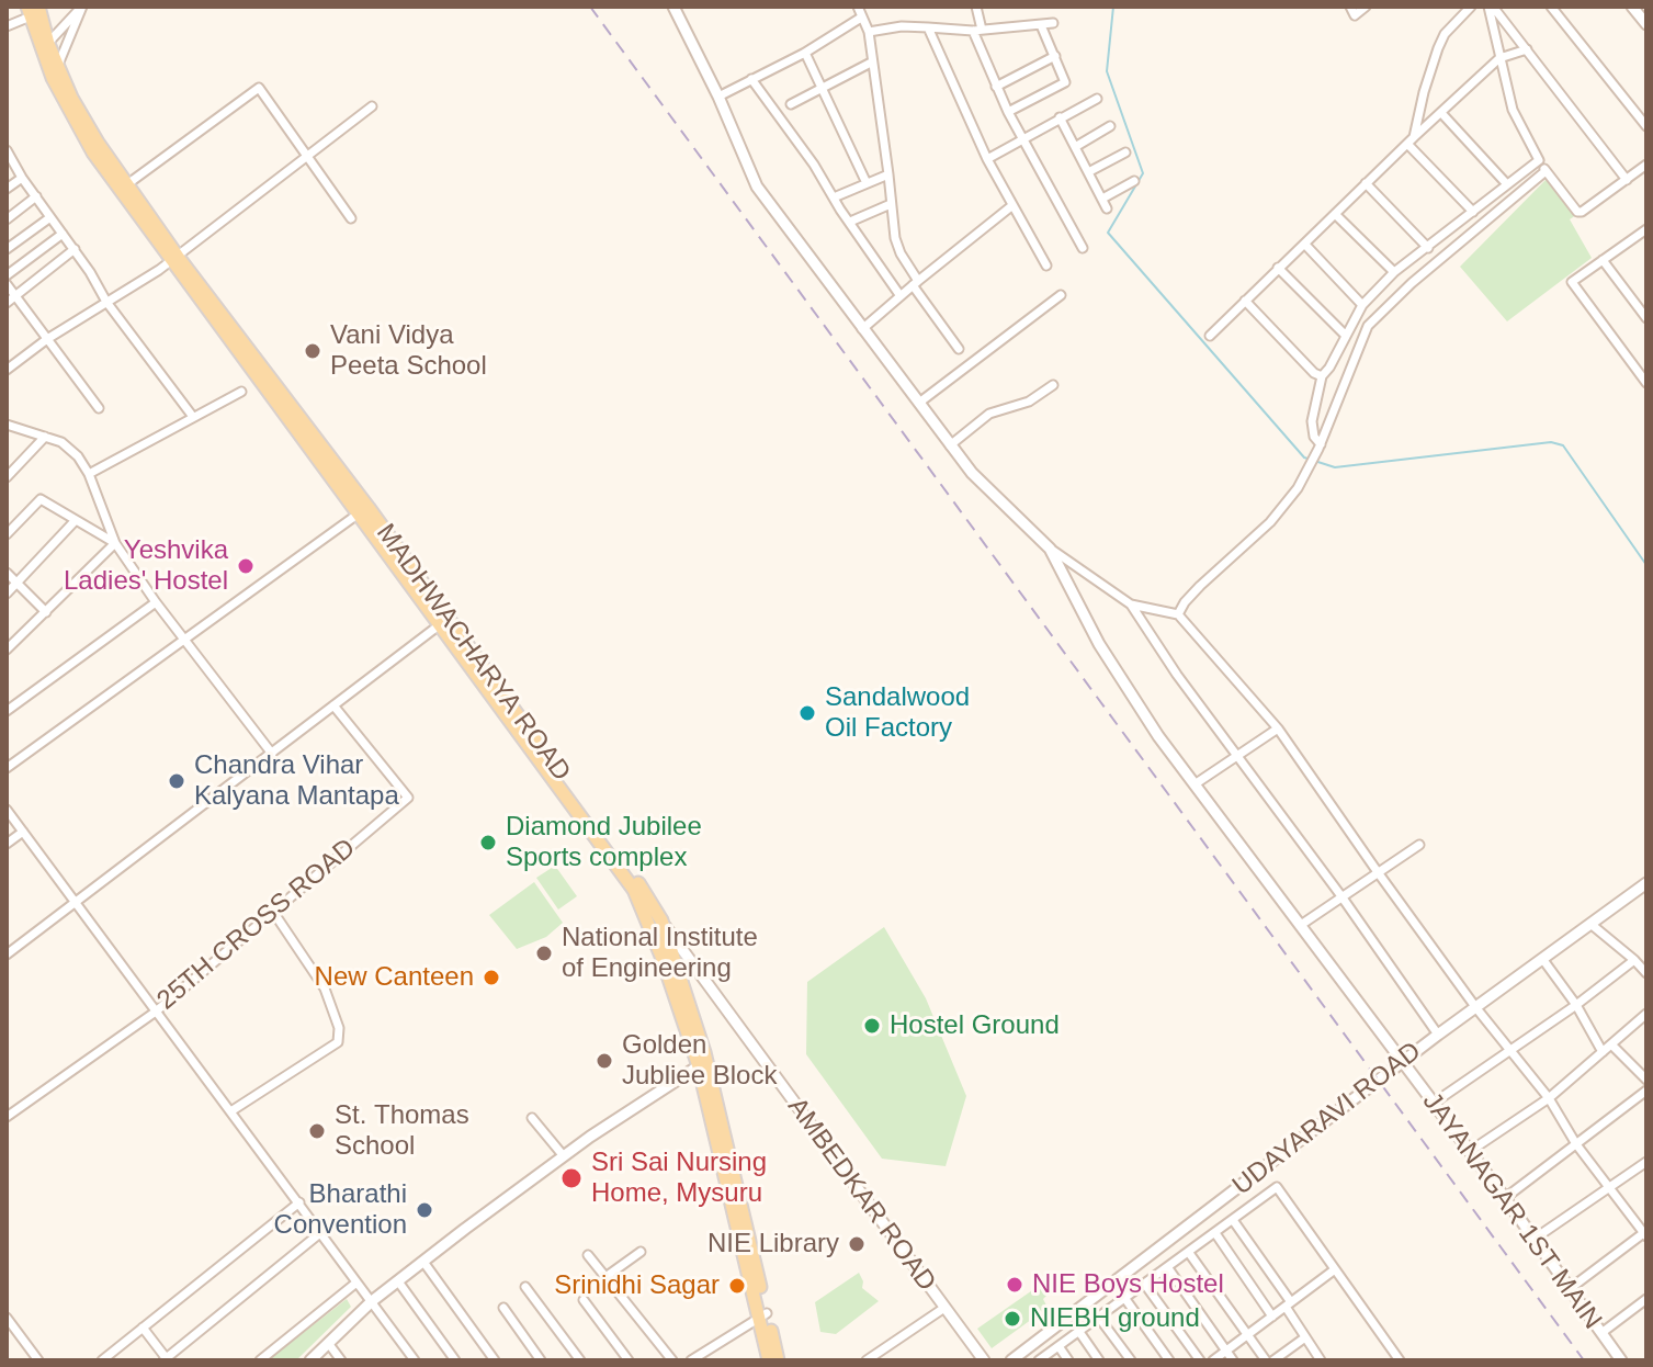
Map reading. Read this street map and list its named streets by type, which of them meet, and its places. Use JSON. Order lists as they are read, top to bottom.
{
  "streets": {
    "main road": ["MADHWACHARYA ROAD"],
    "street": [
      "25TH CROSS ROAD",
      "UDAYARAVI ROAD",
      "AMBEDKAR ROAD",
      "JAYANAGAR 1ST MAIN"
    ]
  },
  "crossings": [
    ["MADHWACHARYA ROAD", "AMBEDKAR ROAD"],
    ["UDAYARAVI ROAD", "JAYANAGAR 1ST MAIN"]
  ],
  "places": [
    "Vani Vidya Peeta School",
    "Yeshvika Ladies' Hostel",
    "Sandalwood Oil Factory",
    "Chandra Vihar Kalyana Mantapa",
    "Diamond Jubilee Sports complex",
    "National Institute of Engineering",
    "New Canteen",
    "Hostel Ground",
    "Golden Jubliee Block",
    "St. Thomas School",
    "Sri Sai Nursing Home, Mysuru",
    "Bharathi Convention",
    "NIE Library",
    "NIE Boys Hostel",
    "Srinidhi Sagar",
    "NIEBH ground"
  ]
}
